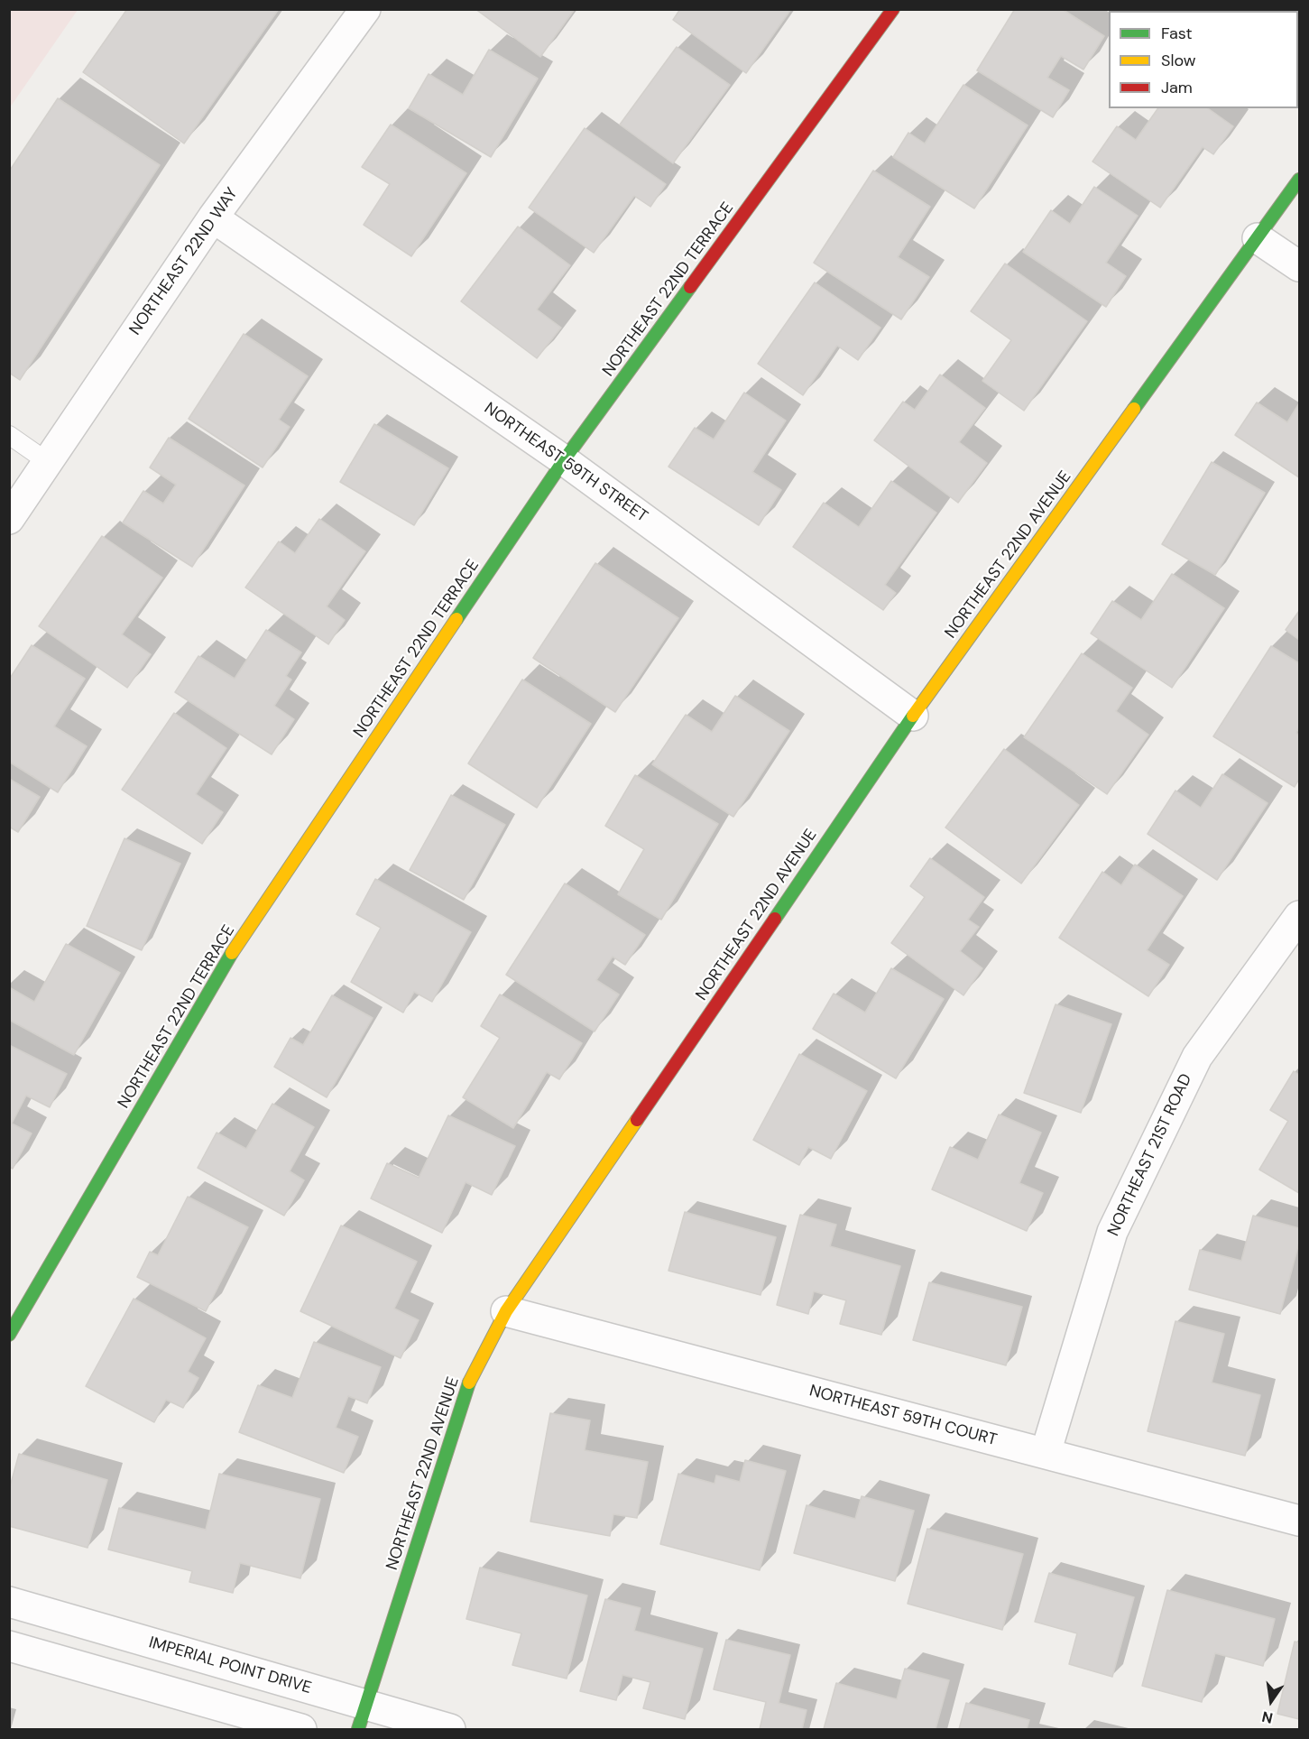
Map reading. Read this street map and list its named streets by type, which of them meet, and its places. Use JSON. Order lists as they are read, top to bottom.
{
  "streets": {
    "street": [
      "NORTHEAST 22ND WAY",
      "NORTHEAST 22ND TERRACE",
      "NORTHEAST 59TH STREET",
      "NORTHEAST 22ND AVENUE",
      "NORTHEAST 21ST ROAD",
      "NORTHEAST 59TH COURT",
      "IMPERIAL POINT DRIVE"
    ]
  },
  "crossings": [
    ["NORTHEAST 22ND WAY", "NORTHEAST 59TH STREET"],
    ["NORTHEAST 22ND TERRACE", "NORTHEAST 59TH STREET"],
    ["NORTHEAST 59TH STREET", "NORTHEAST 22ND AVENUE"],
    ["NORTHEAST 22ND AVENUE", "NORTHEAST 59TH COURT"],
    ["NORTHEAST 22ND AVENUE", "IMPERIAL POINT DRIVE"],
    ["NORTHEAST 21ST ROAD", "NORTHEAST 59TH COURT"]
  ],
  "legend": ["Fast", "Slow", "Jam"],
  "north": "bottom"
}
